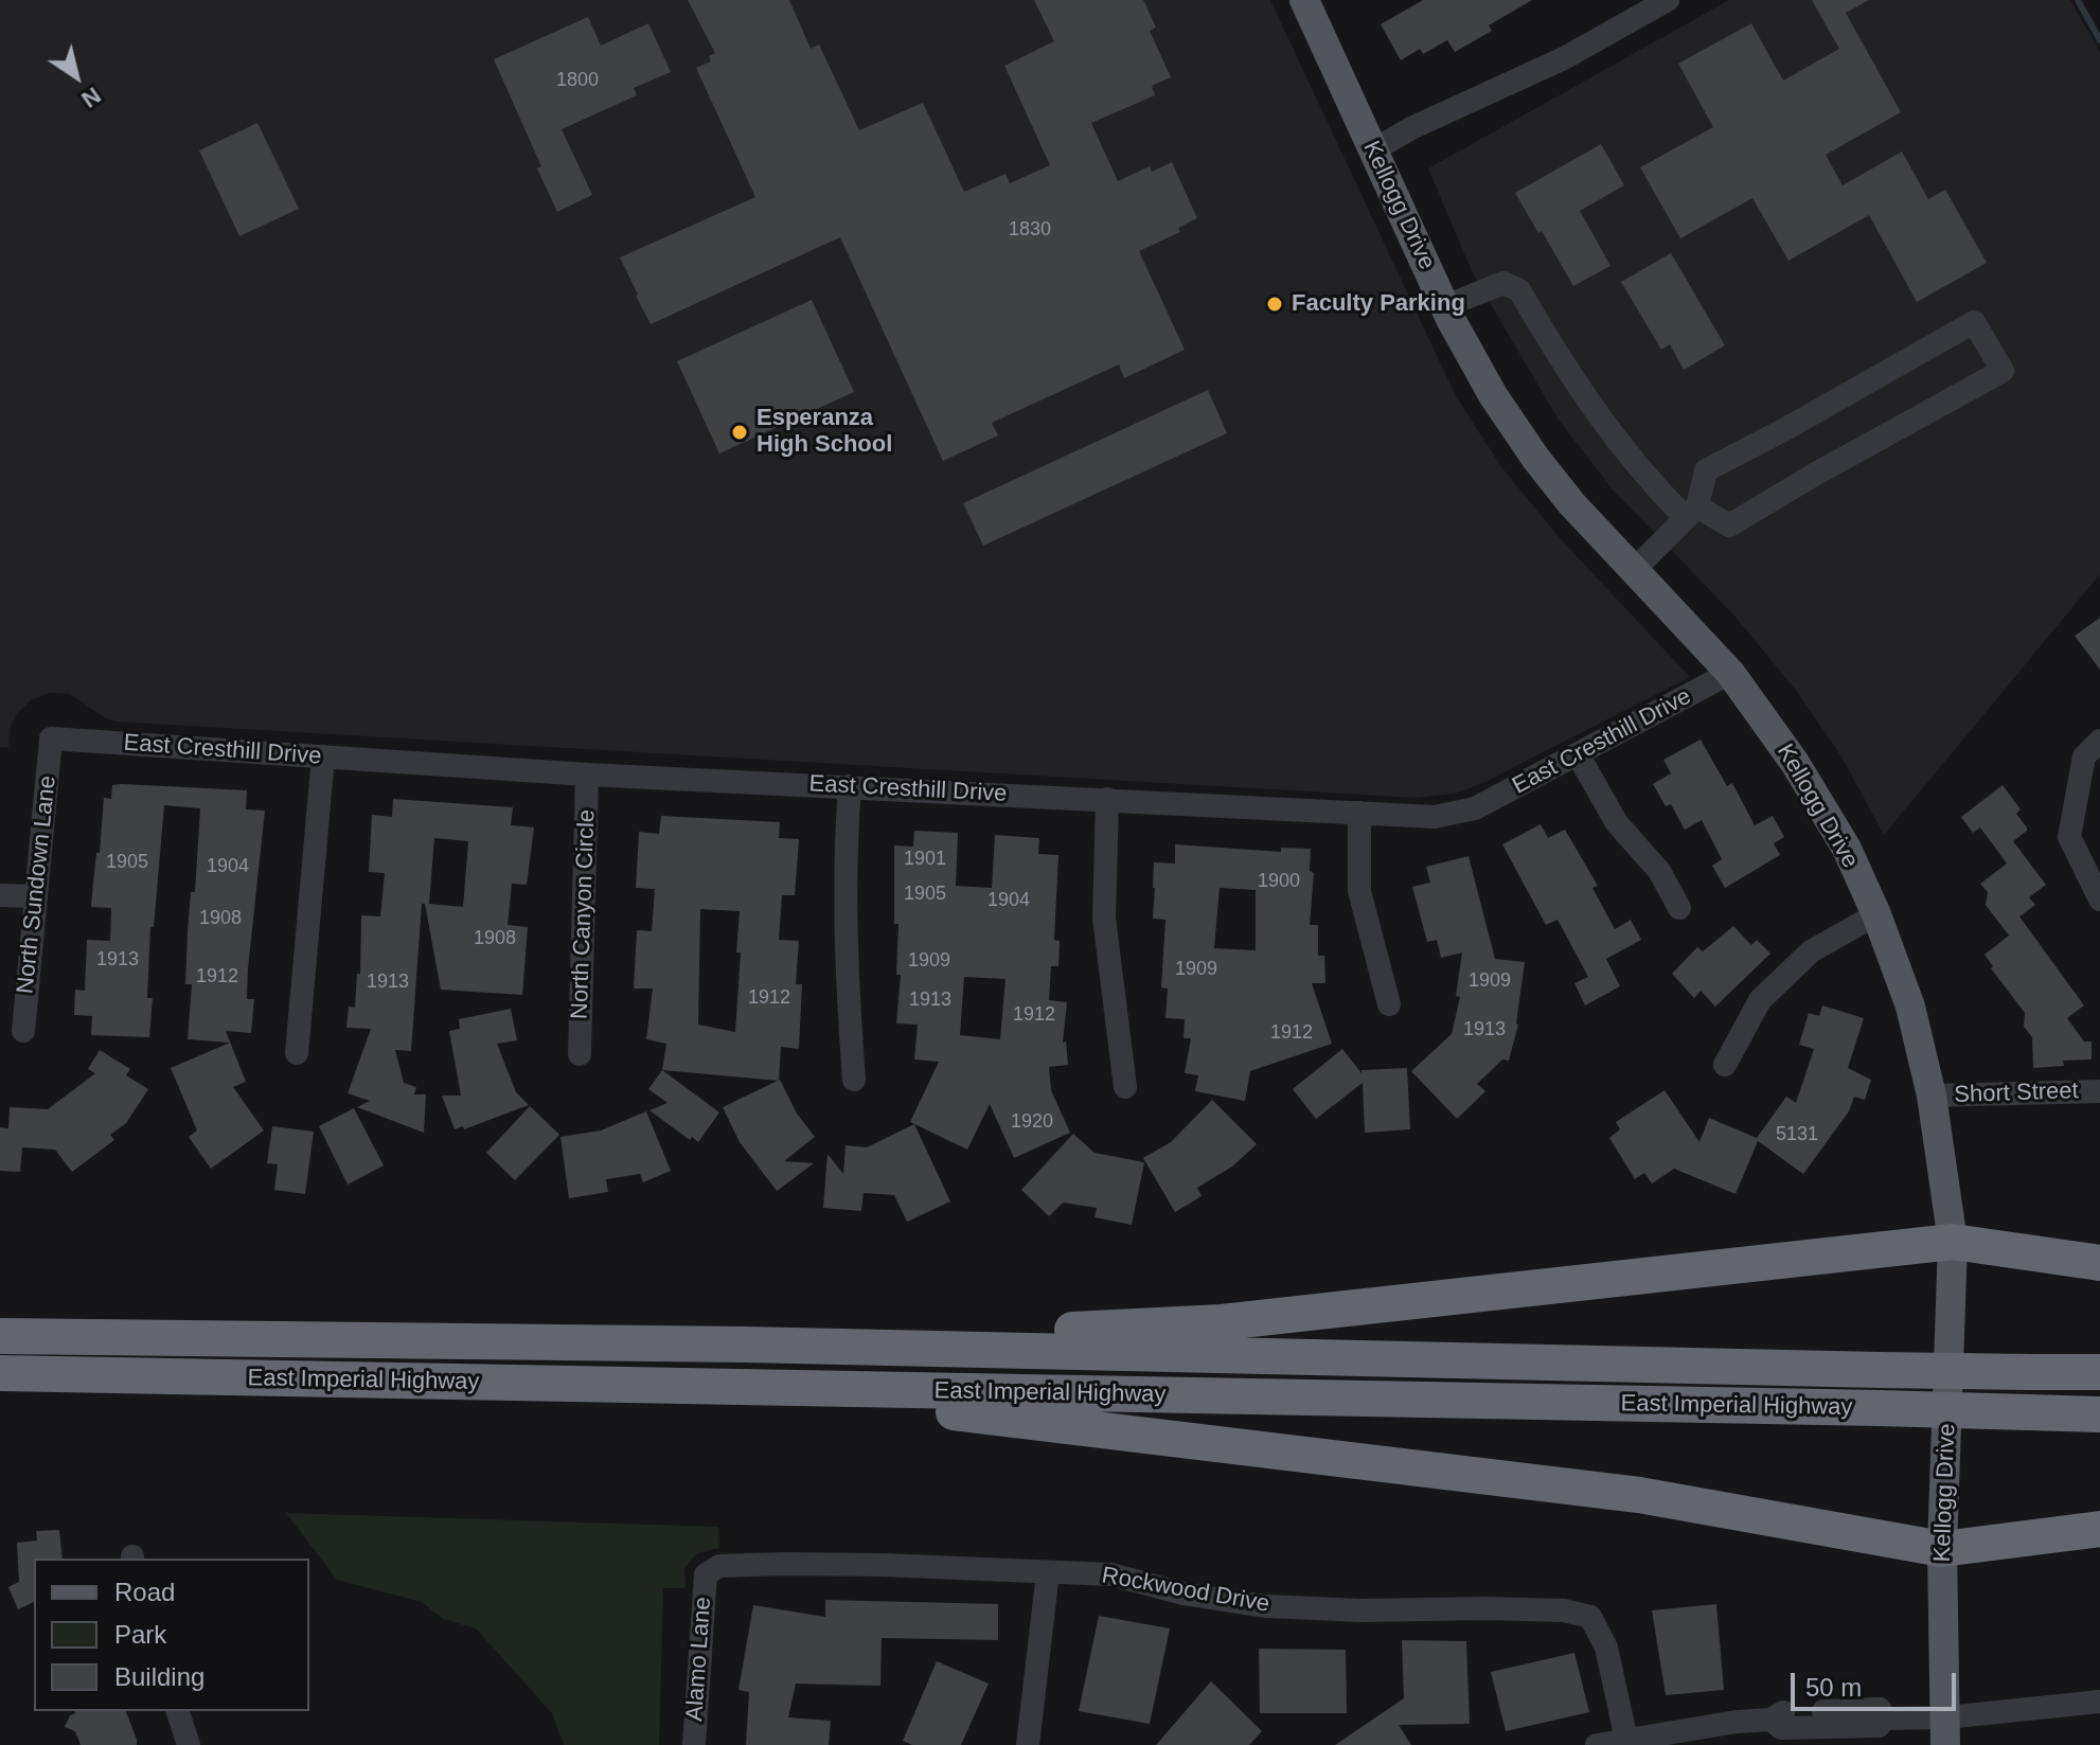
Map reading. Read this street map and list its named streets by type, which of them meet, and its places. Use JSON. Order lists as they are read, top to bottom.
{
  "streets": {
    "highway": ["East Imperial Highway"],
    "main road": ["Kellogg Drive"],
    "street": [
      "East Cresthill Drive",
      "North Sundown Lane",
      "North Canyon Circle",
      "Short Street",
      "Rockwood Drive",
      "Alamo Lane"
    ]
  },
  "crossings": [
    ["Kellogg Drive", "East Cresthill Drive"],
    ["Kellogg Drive", "Short Street"],
    ["East Cresthill Drive", "North Sundown Lane"],
    ["East Cresthill Drive", "North Canyon Circle"],
    ["Rockwood Drive", "Alamo Lane"]
  ],
  "places": ["Faculty Parking", "Esperanza High School"],
  "house_numbers": [
    "1800",
    "1830",
    "1901",
    "1905",
    "1904",
    "1900",
    "1905",
    "1904",
    "1908",
    "1908",
    "1913",
    "1909",
    "1909",
    "1912",
    "1909",
    "1913",
    "1912",
    "1913",
    "1912",
    "1913",
    "1912",
    "1920",
    "5131"
  ],
  "legend": ["Road", "Park", "Building"],
  "scale_bar": "50 m",
  "north": "bottom right"
}
